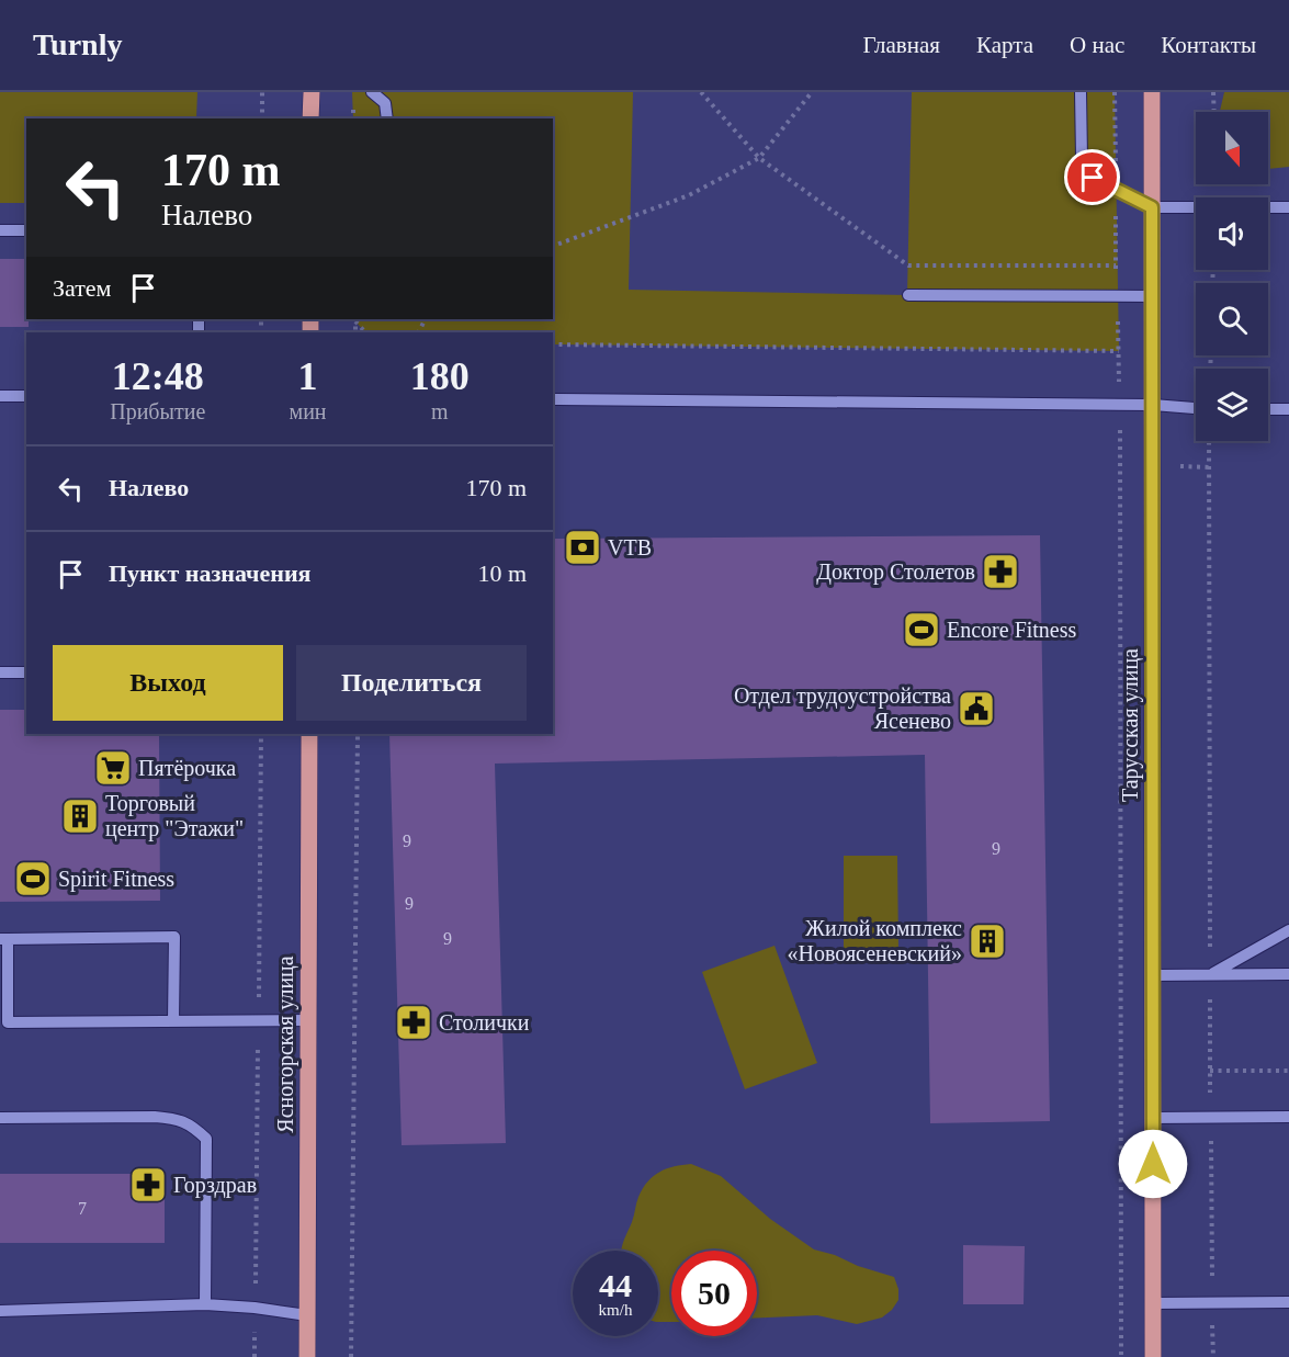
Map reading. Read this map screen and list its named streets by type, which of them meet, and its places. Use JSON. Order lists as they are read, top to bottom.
{
  "streets": {
    "main road": ["Тарусская улица", "Ясногорская улица"]
  },
  "places": {
    "bank": ["VTB"],
    "pharmacy": ["Доктор Столетов", "Столички", "Горздрав"],
    "sports": ["Encore Fitness", "Spirit Fitness"],
    "public building": ["Отдел трудоустройства Ясенево"],
    "supermarket": ["Пятёрочка"],
    "building": ["Торговый центр \"Этажи\"", "Жилой комплекс «Новоясеневский»"]
  },
  "house_numbers": [
    "9",
    "9",
    "9",
    "9",
    "7"
  ],
  "north": "bottom",
  "page": {
    "header": "Turnly",
    "nav": [
      "Главная",
      "Карта",
      "О нас",
      "Контакты"
    ],
    "turn": ["170 m", "Налево"],
    "then": "Затем",
    "eta": [
      "12:48",
      "Прибытие",
      "1",
      "мин",
      "180",
      "m"
    ],
    "list": [
      {
        "name": "Налево",
        "value": "170 m"
      },
      {
        "name": "Пункт назначения",
        "value": "10 m"
      }
    ],
    "buttons": ["Выход", "Поделиться"],
    "speed": "44 km/h",
    "limit": "50"
  }
}
